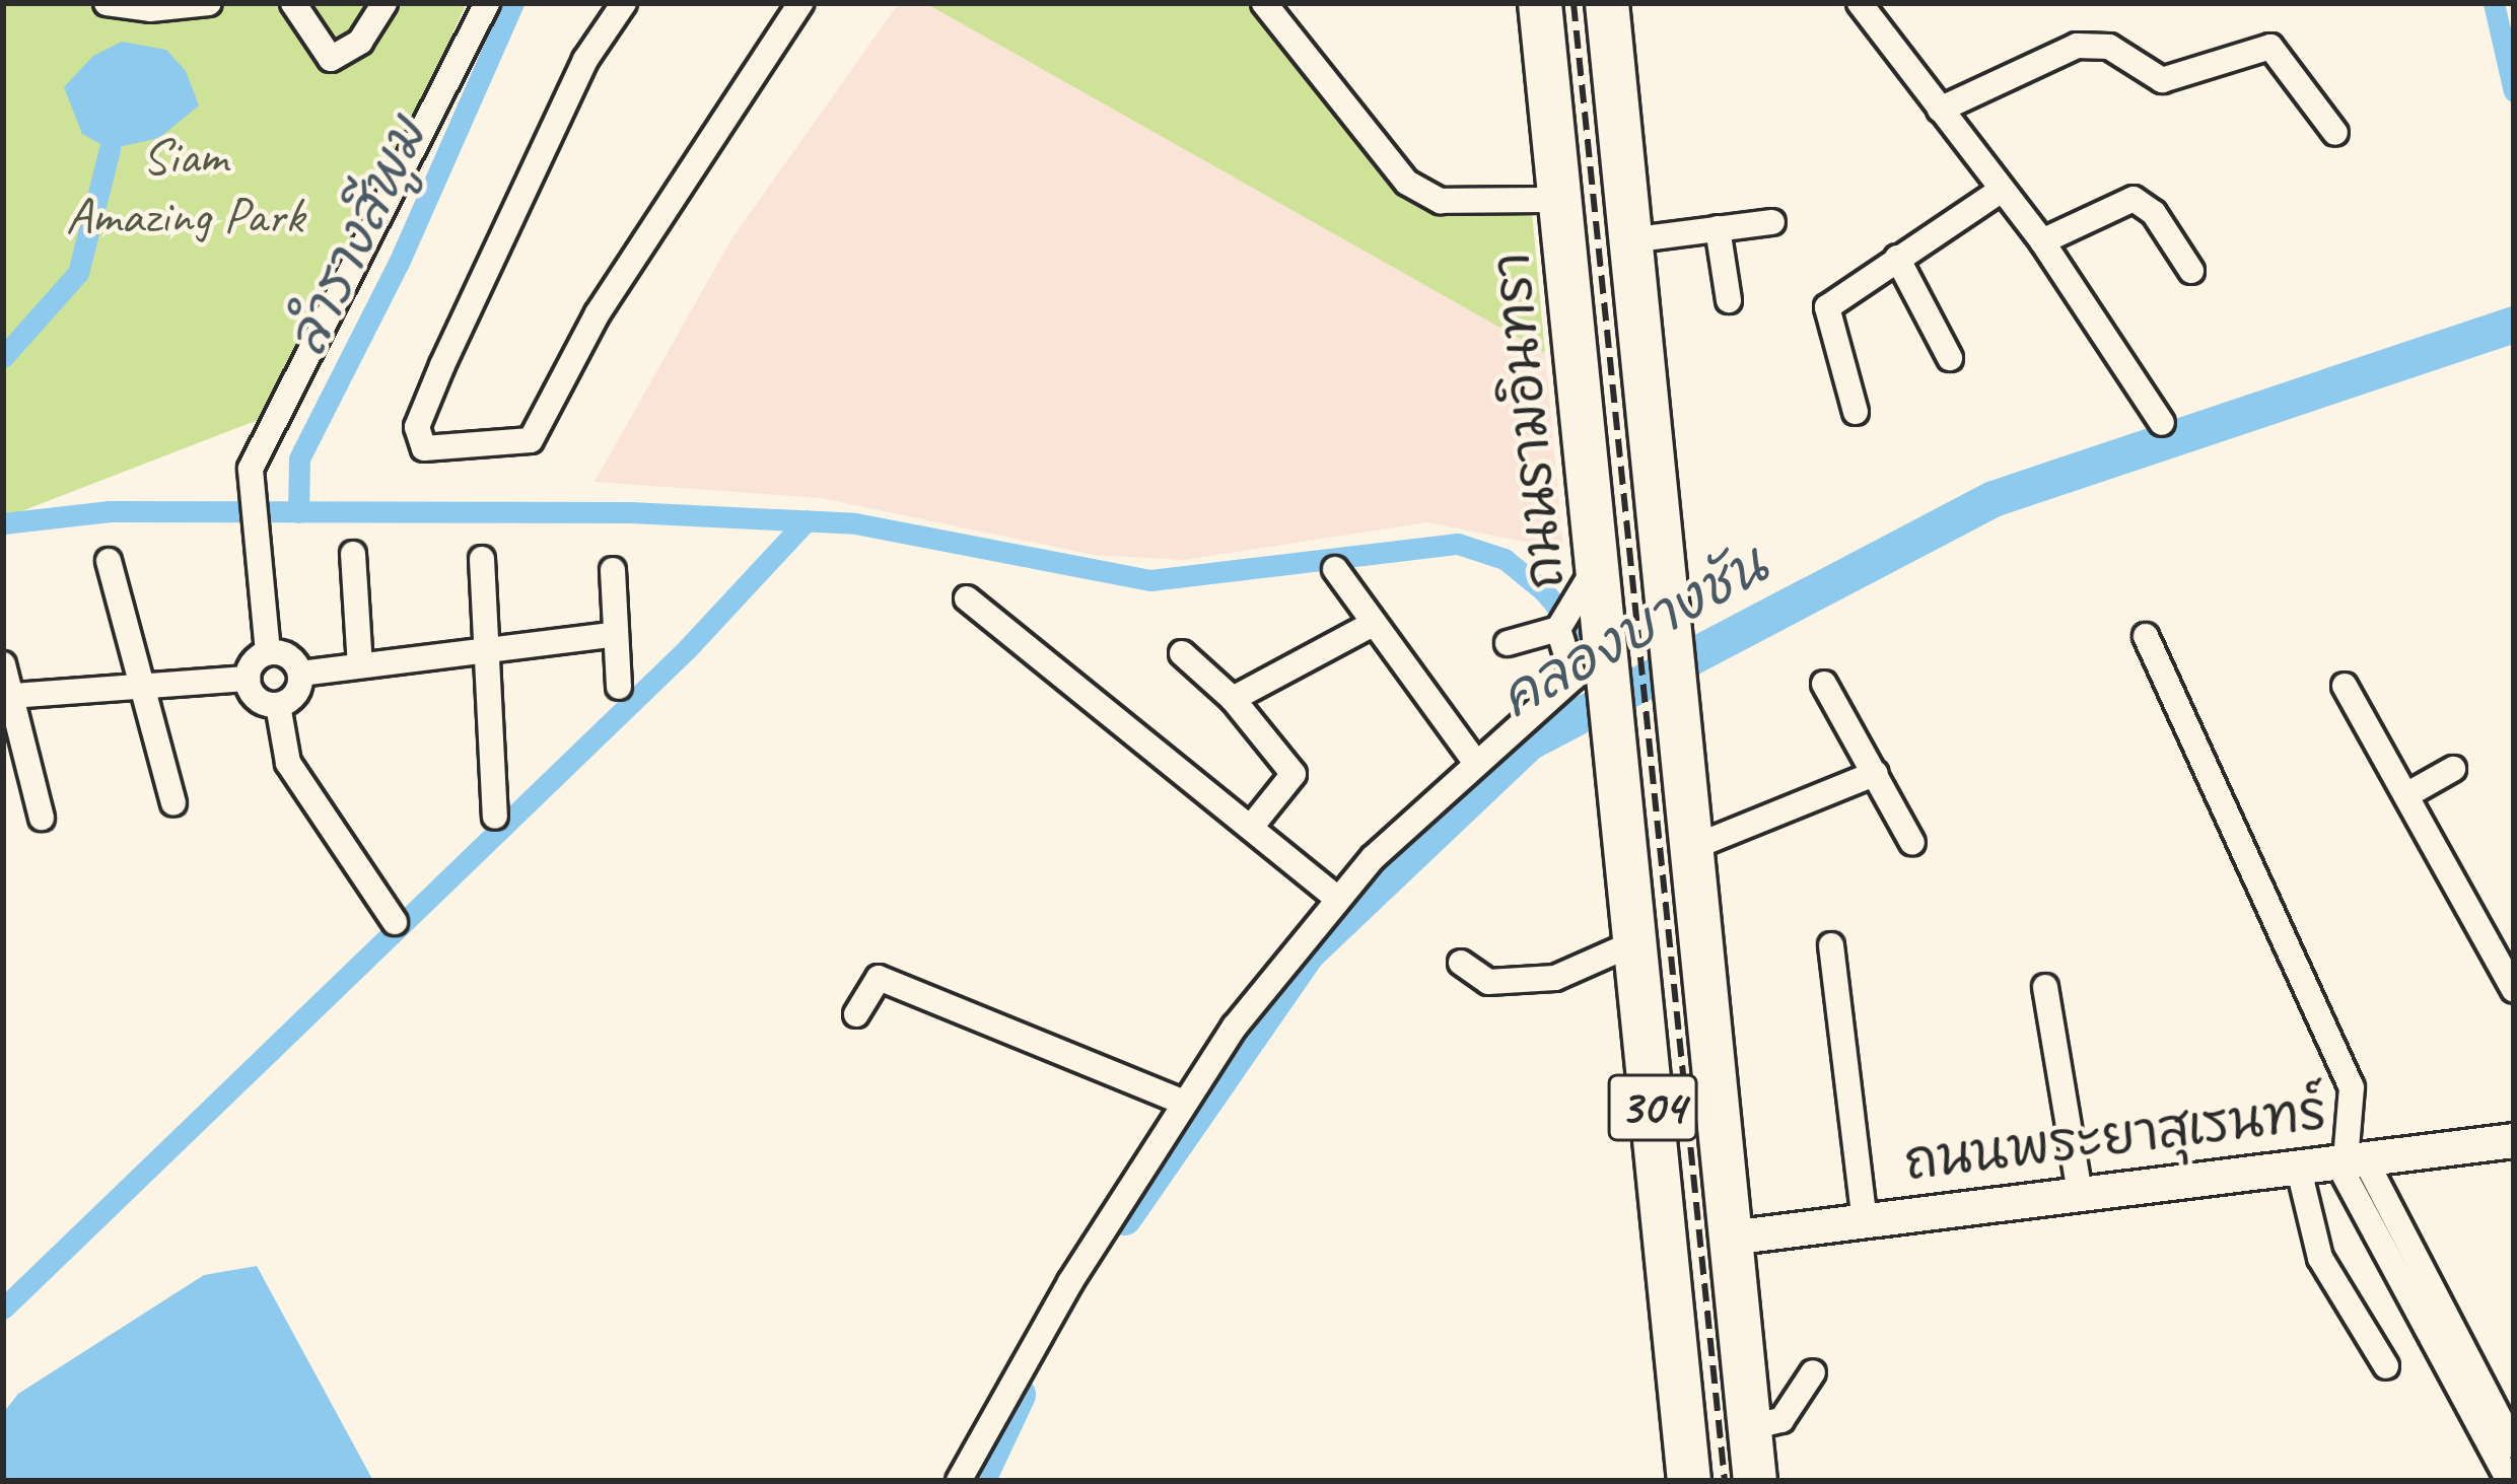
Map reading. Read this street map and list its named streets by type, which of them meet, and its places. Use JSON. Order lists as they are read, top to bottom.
{
  "streets": {
    "highway": ["ถนนรามอินทรา", "304"],
    "street": ["ถนนพระยาสุเรนทร์"]
  },
  "crossings": [
    ["304", "ถนนพระยาสุเรนทร์"]
  ],
  "water": ["ลำรางสีพูม", "คลองบางชัน"],
  "parks": ["Siam Amazing Park"]
}
